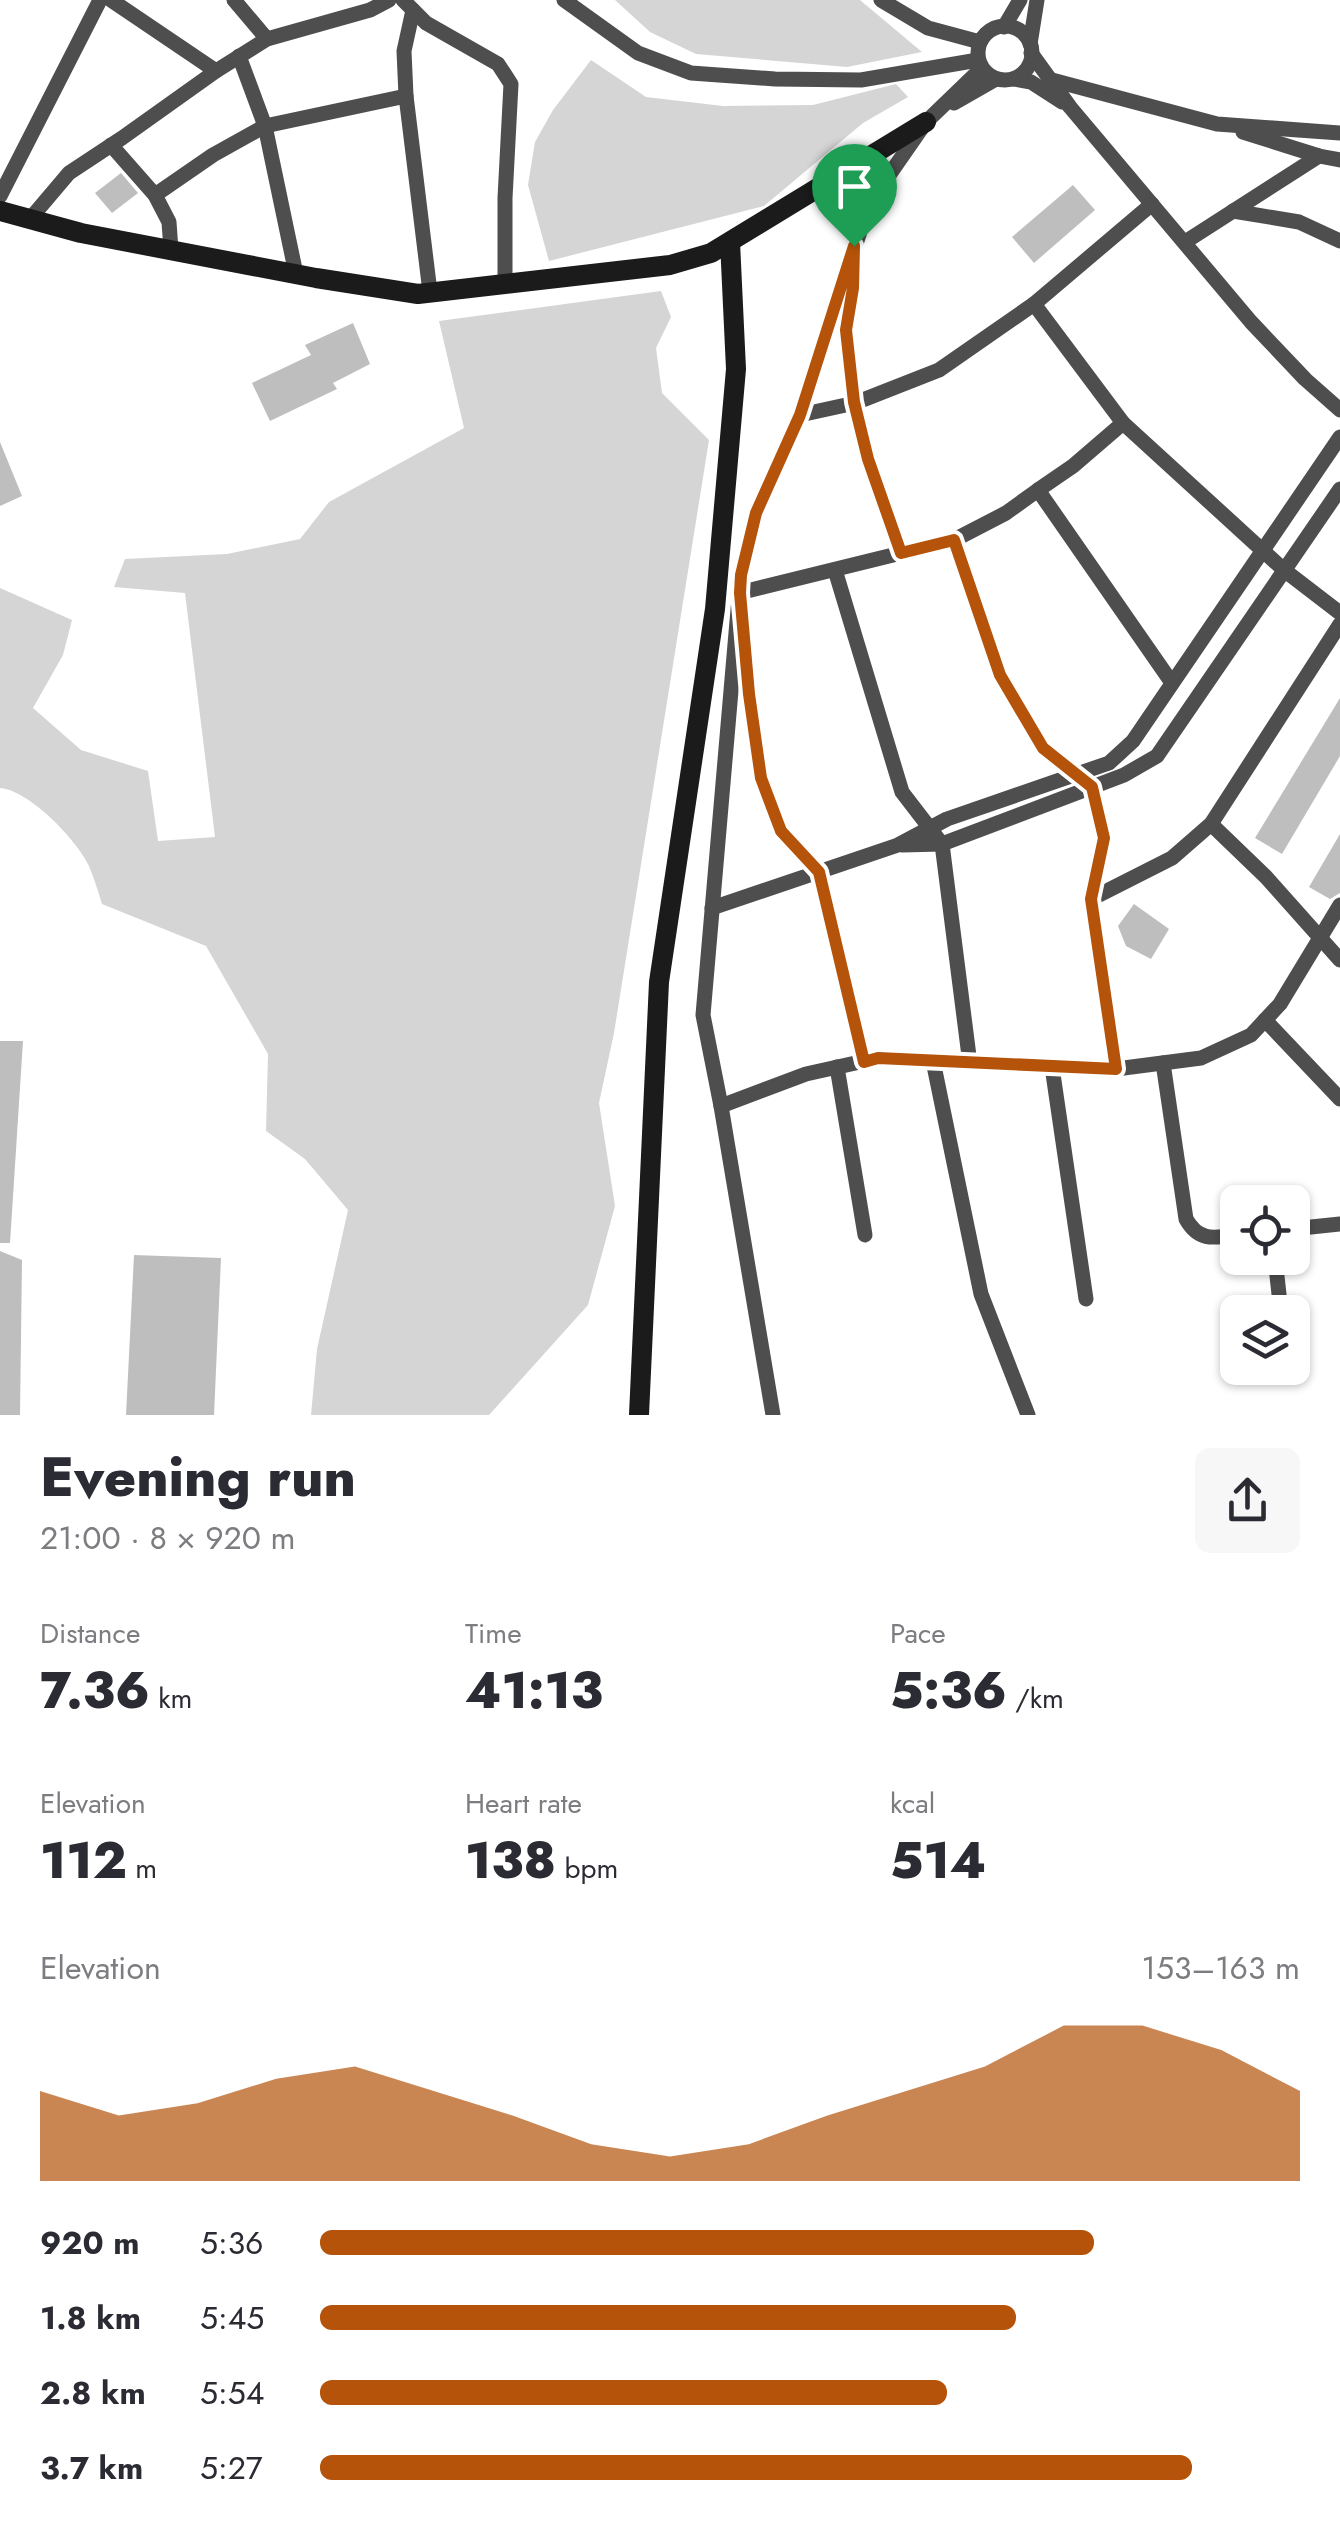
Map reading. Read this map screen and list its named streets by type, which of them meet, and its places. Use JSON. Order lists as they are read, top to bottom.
{
  "page": {
    "heading": ["Evening run", "21:00 · 8 × 920 m"],
    "stats": [
      ["Distance", "7.36 km"],
      ["Time", "41:13"],
      ["Pace", "5:36 /km"],
      ["Elevation", "112 m"],
      ["Heart rate", "138 bpm"],
      ["kcal", "514"]
    ],
    "chart": ["Elevation", "153–163 m"],
    "list": [
      {
        "name": "920 m",
        "note": "5:36"
      },
      {
        "name": "1.8 km",
        "note": "5:45"
      },
      {
        "name": "2.8 km",
        "note": "5:54"
      },
      {
        "name": "3.7 km",
        "note": "5:27"
      }
    ]
  }
}
